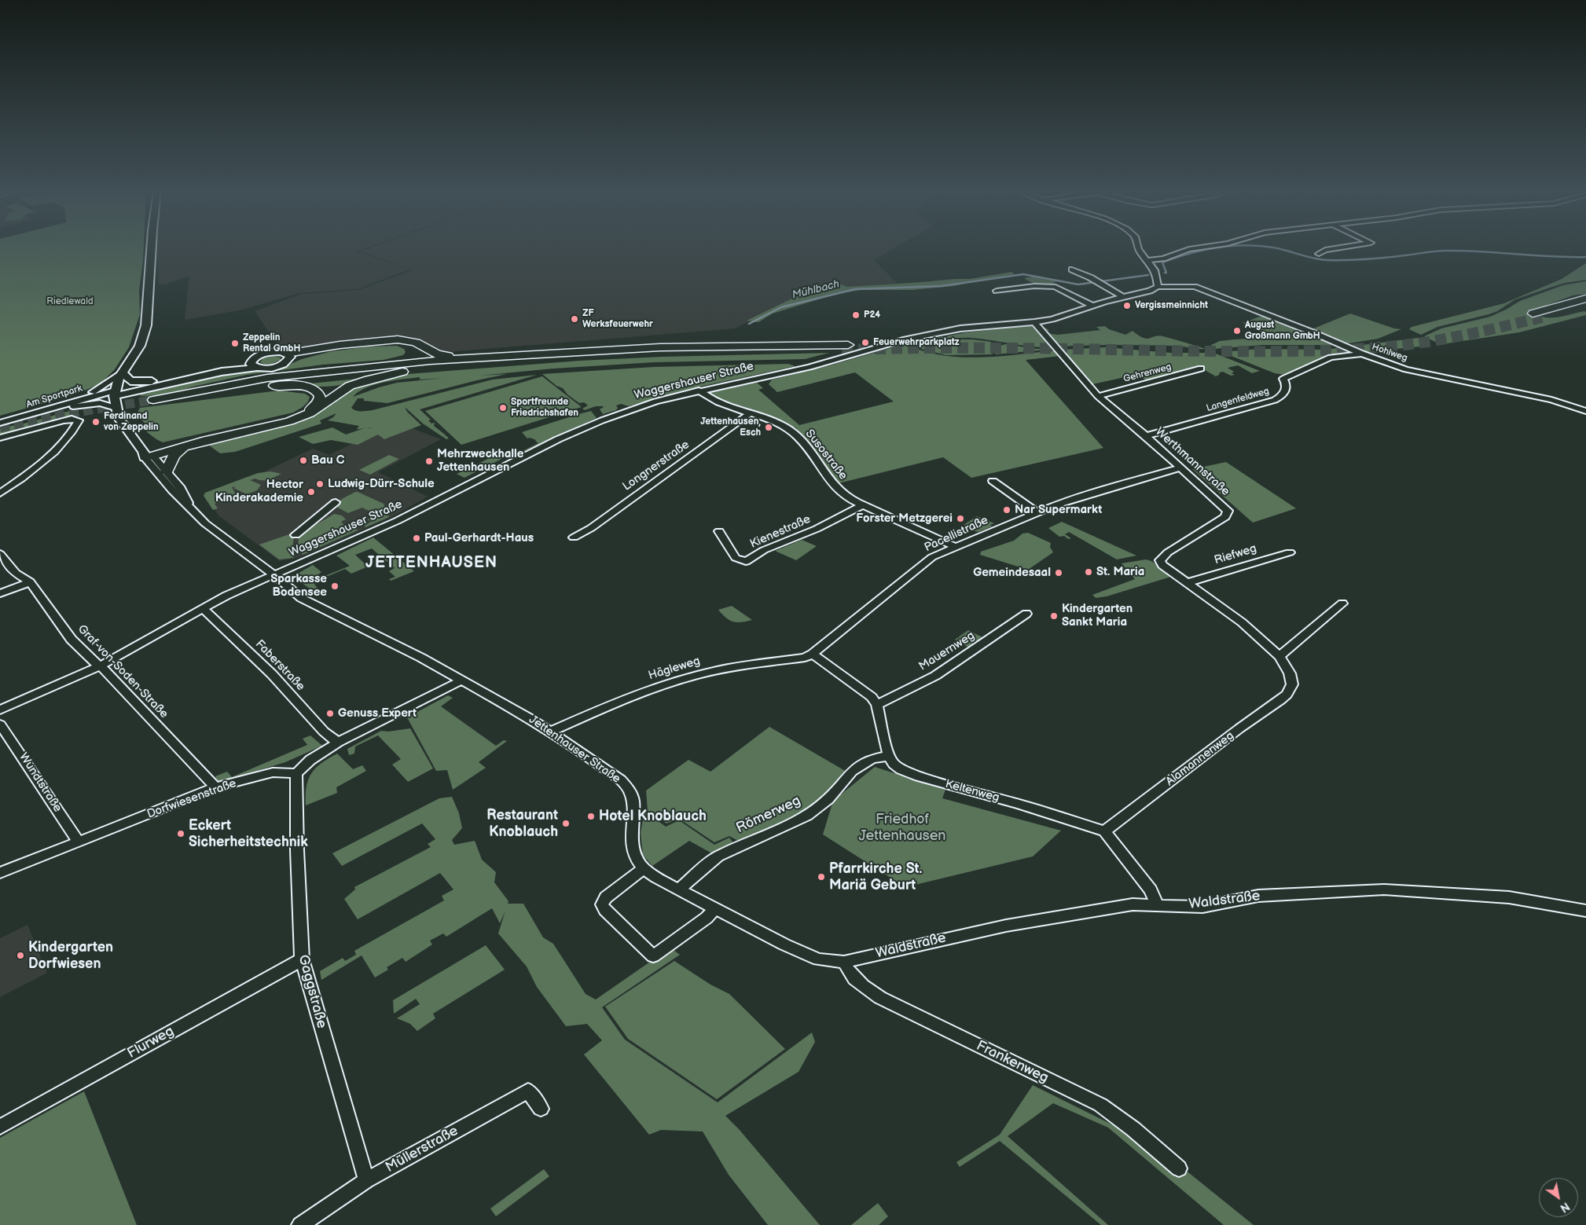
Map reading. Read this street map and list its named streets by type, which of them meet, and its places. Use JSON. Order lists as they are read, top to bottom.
{
  "streets": {
    "street": [
      "Hohlweg",
      "Gehrenweg",
      "Waggershauser Straße",
      "Am Sportpark",
      "Langenfeldweg",
      "Susostraße",
      "Werthmannstraße",
      "Longnerstraße",
      "Kienestraße",
      "Pacellistraße",
      "Riefweg",
      "Mauernweg",
      "Faberstraße",
      "Hägleweg",
      "Graf-von-Soden-Straße",
      "Jettenhauser Straße",
      "Alamannenweg",
      "Wundtstraße",
      "Keltenweg",
      "Dorfwiesenstraße",
      "Römerweg",
      "Waldstraße",
      "Gaggstraße",
      "Flurweg",
      "Frankenweg",
      "Müllerstraße"
    ]
  },
  "crossings": [
    ["Hohlweg", "Waggershauser Straße"],
    ["Hohlweg", "Langenfeldweg"],
    ["Gehrenweg", "Werthmannstraße"],
    ["Waggershauser Straße", "Susostraße"],
    ["Waggershauser Straße", "Werthmannstraße"],
    ["Waggershauser Straße", "Faberstraße"],
    ["Waggershauser Straße", "Graf-von-Soden-Straße"],
    ["Waggershauser Straße", "Jettenhauser Straße"],
    ["Langenfeldweg", "Werthmannstraße"],
    ["Susostraße", "Longnerstraße"],
    ["Susostraße", "Kienestraße"],
    ["Susostraße", "Pacellistraße"],
    ["Werthmannstraße", "Pacellistraße"],
    ["Werthmannstraße", "Riefweg"],
    ["Werthmannstraße", "Alamannenweg"],
    ["Pacellistraße", "Hägleweg"],
    ["Mauernweg", "Keltenweg"],
    ["Hägleweg", "Jettenhauser Straße"],
    ["Graf-von-Soden-Straße", "Dorfwiesenstraße"],
    ["Jettenhauser Straße", "Römerweg"],
    ["Jettenhauser Straße", "Waldstraße"],
    ["Jettenhauser Straße", "Frankenweg"],
    ["Alamannenweg", "Keltenweg"],
    ["Wundtstraße", "Dorfwiesenstraße"],
    ["Keltenweg", "Römerweg"],
    ["Dorfwiesenstraße", "Gaggstraße"],
    ["Waldstraße", "Frankenweg"],
    ["Gaggstraße", "Flurweg"],
    ["Gaggstraße", "Müllerstraße"]
  ],
  "districts": ["JETTENHAUSEN"],
  "water": ["Mühlbach"],
  "parks": ["Riedlewald", "Friedhof Jettenhausen"],
  "places": [
    "Vergissmeinnicht",
    "P24",
    "ZF Werksfeuerwehr",
    "August Großmann GmbH",
    "Feuerwehrparkplatz",
    "Zeppelin Rental GmbH",
    "Sportfreunde Friedrichshafen",
    "Ferdinand von Zeppelin",
    "Jettenhausen, Esch",
    "Bau C",
    "Mehrzweckhalle Jettenhausen",
    "Ludwig-Dürr-Schule",
    "Hector Kinderakademie",
    "Nar Supermarkt",
    "Forster Metzgerei",
    "Paul-Gerhardt-Haus",
    "St. Maria",
    "Gemeindesaal",
    "Sparkasse Bodensee",
    "Kindergarten Sankt Maria",
    "Genuss Expert",
    "Hotel Knoblauch",
    "Restaurant Knoblauch",
    "Eckert Sicherheitstechnik",
    "Pfarrkirche St. Mariä Geburt",
    "Kindergarten Dorfwiesen"
  ],
  "north": "bottom right"
}
